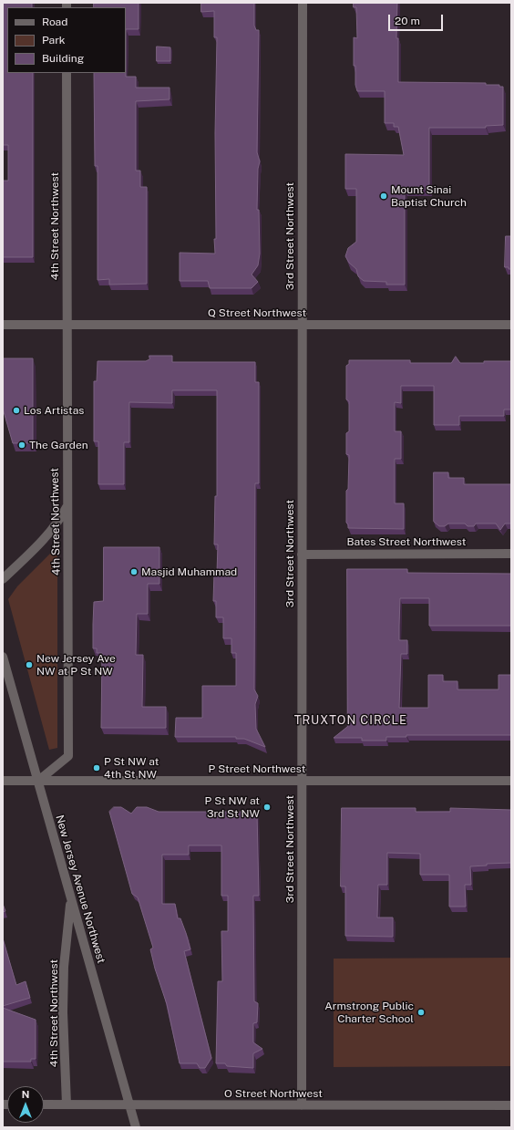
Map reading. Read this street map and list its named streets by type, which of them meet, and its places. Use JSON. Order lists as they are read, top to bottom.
{
  "streets": {
    "street": [
      "4th Street Northwest",
      "3rd Street Northwest",
      "Q Street Northwest",
      "Bates Street Northwest",
      "P Street Northwest",
      "New Jersey Avenue Northwest",
      "O Street Northwest"
    ]
  },
  "crossings": [
    ["4th Street Northwest", "Q Street Northwest"],
    ["4th Street Northwest", "P Street Northwest"],
    ["4th Street Northwest", "New Jersey Avenue Northwest"],
    ["4th Street Northwest", "O Street Northwest"],
    ["3rd Street Northwest", "Q Street Northwest"],
    ["3rd Street Northwest", "Bates Street Northwest"],
    ["3rd Street Northwest", "P Street Northwest"],
    ["3rd Street Northwest", "O Street Northwest"],
    ["P Street Northwest", "New Jersey Avenue Northwest"],
    ["New Jersey Avenue Northwest", "O Street Northwest"]
  ],
  "districts": ["TRUXTON CIRCLE"],
  "places": [
    "Mount Sinai Baptist Church",
    "Los Artistas",
    "The Garden",
    "Masjid Muhammad",
    "New Jersey Ave NW at P St NW",
    "P St NW at 4th St NW",
    "P St NW at 3rd St NW",
    "Armstrong Public Charter School"
  ],
  "legend": ["Road", "Park", "Building"],
  "scale_bar": "20 m",
  "north": "top"
}
